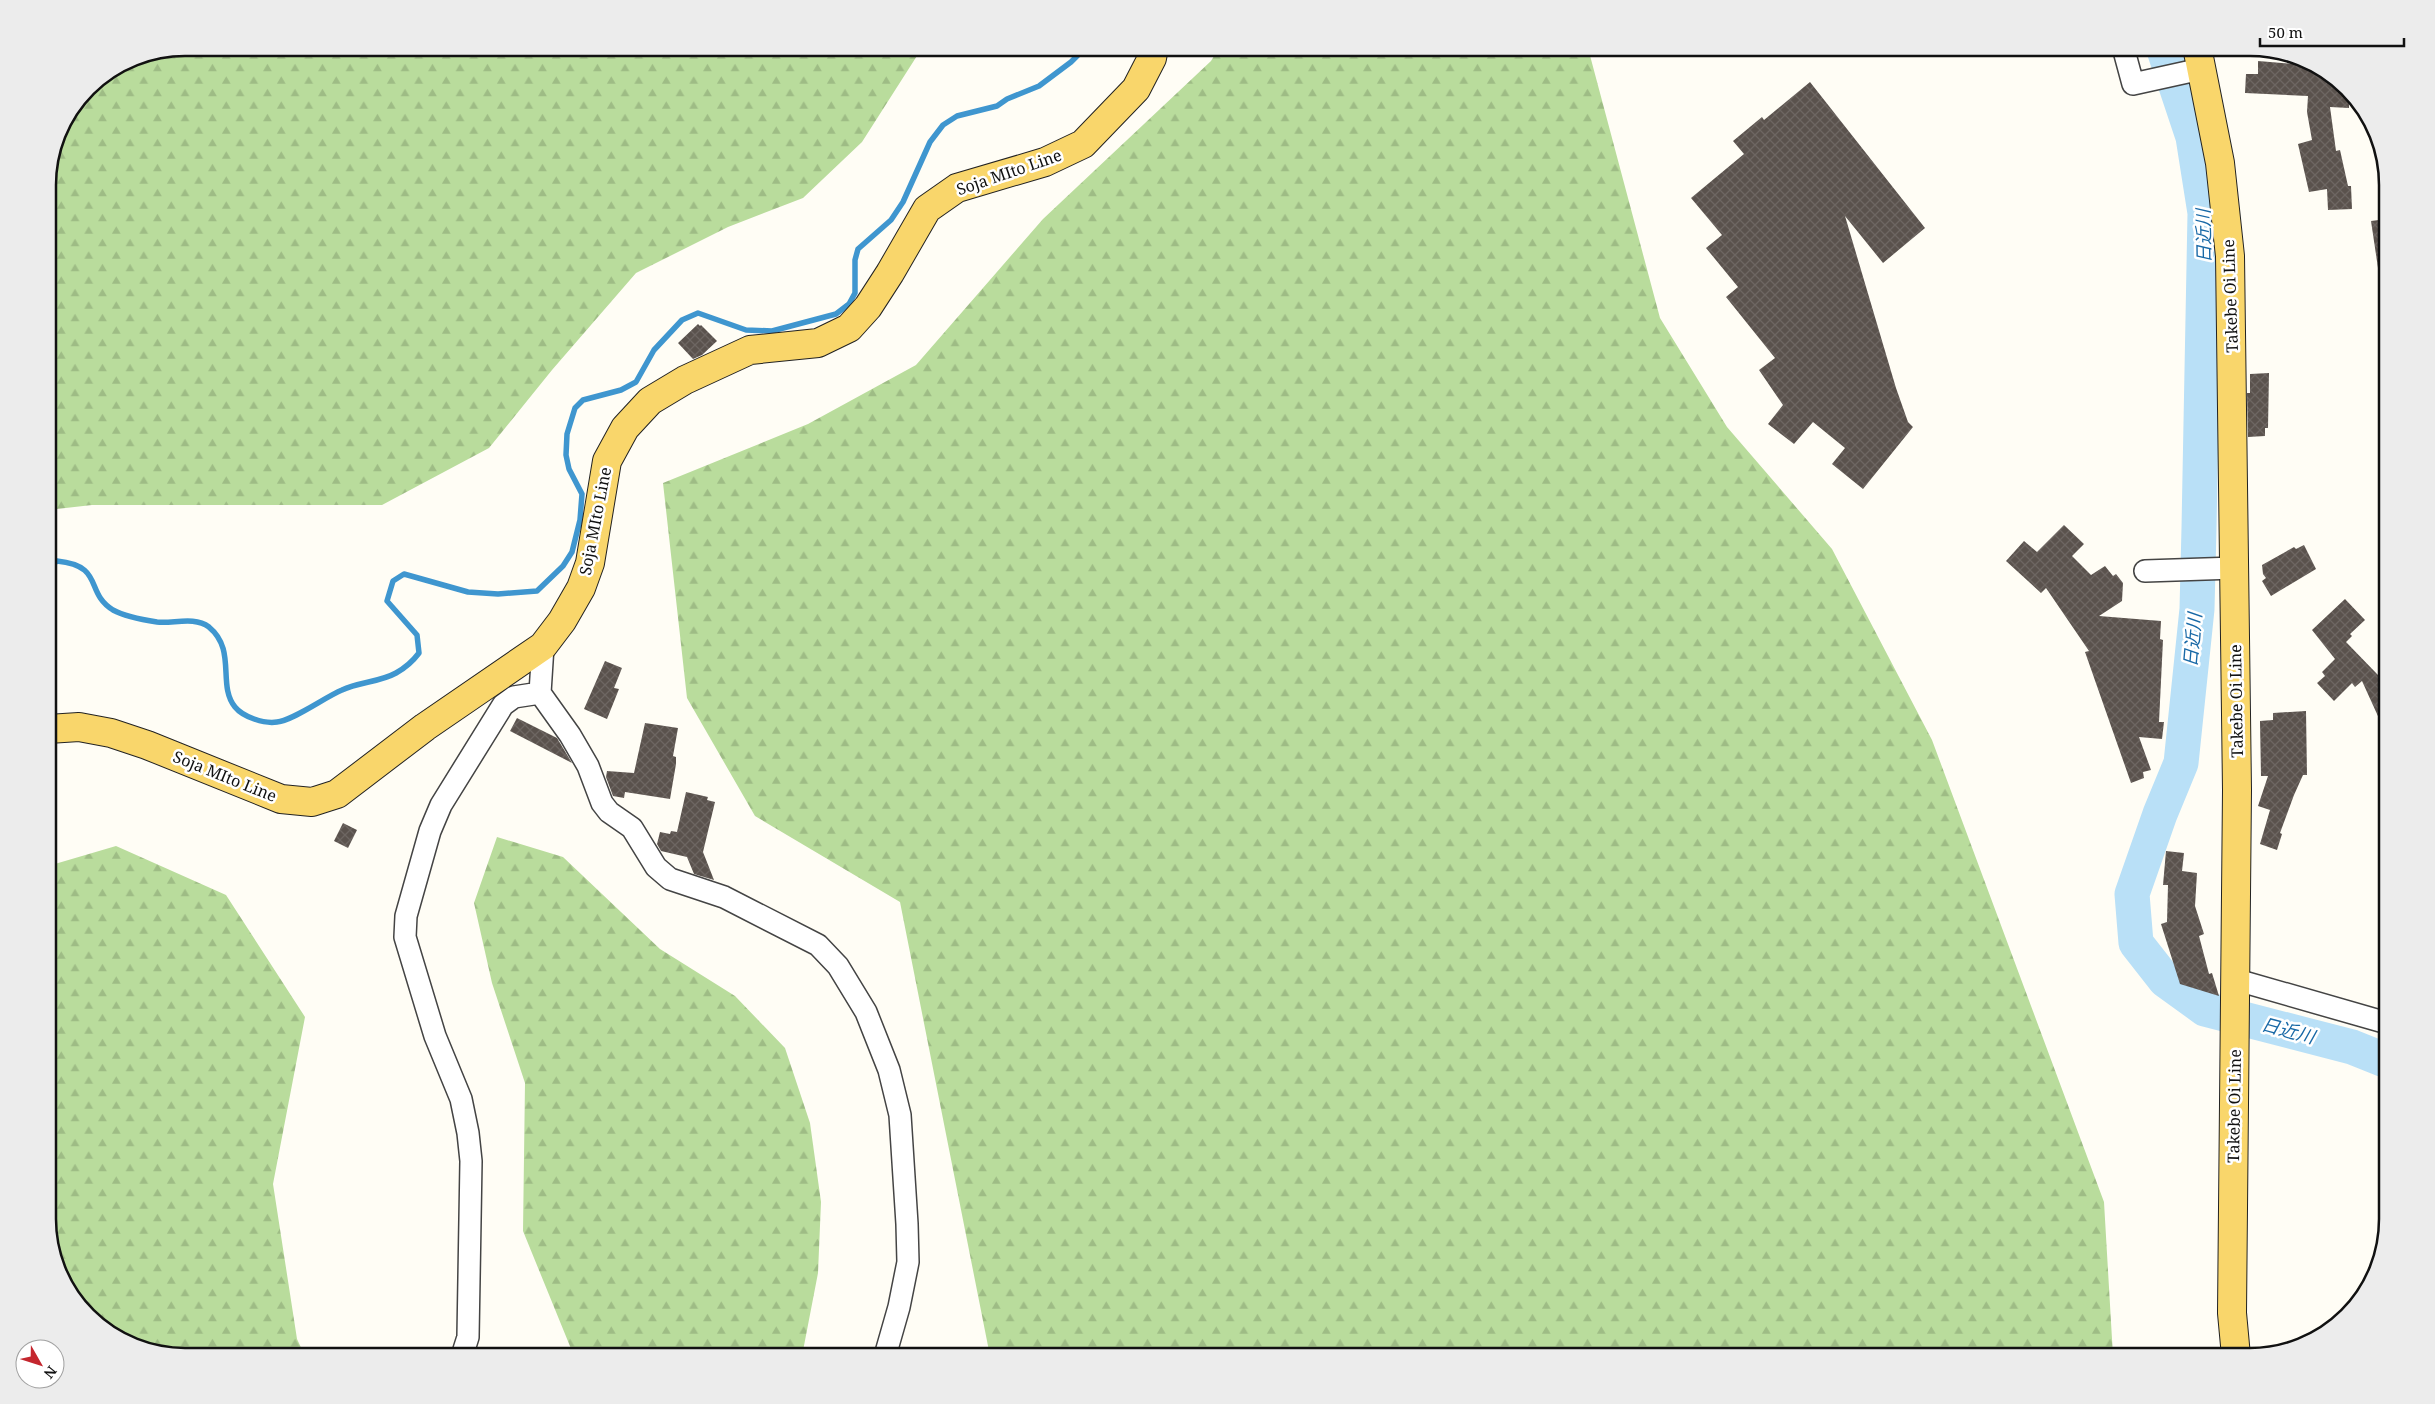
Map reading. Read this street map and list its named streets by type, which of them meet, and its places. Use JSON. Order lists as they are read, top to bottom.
{
  "streets": {
    "main road": ["Soja MIto Line", "Takebe Oi Line"]
  },
  "water": ["日近川"],
  "scale_bar": "50 m",
  "north": "bottom right"
}
